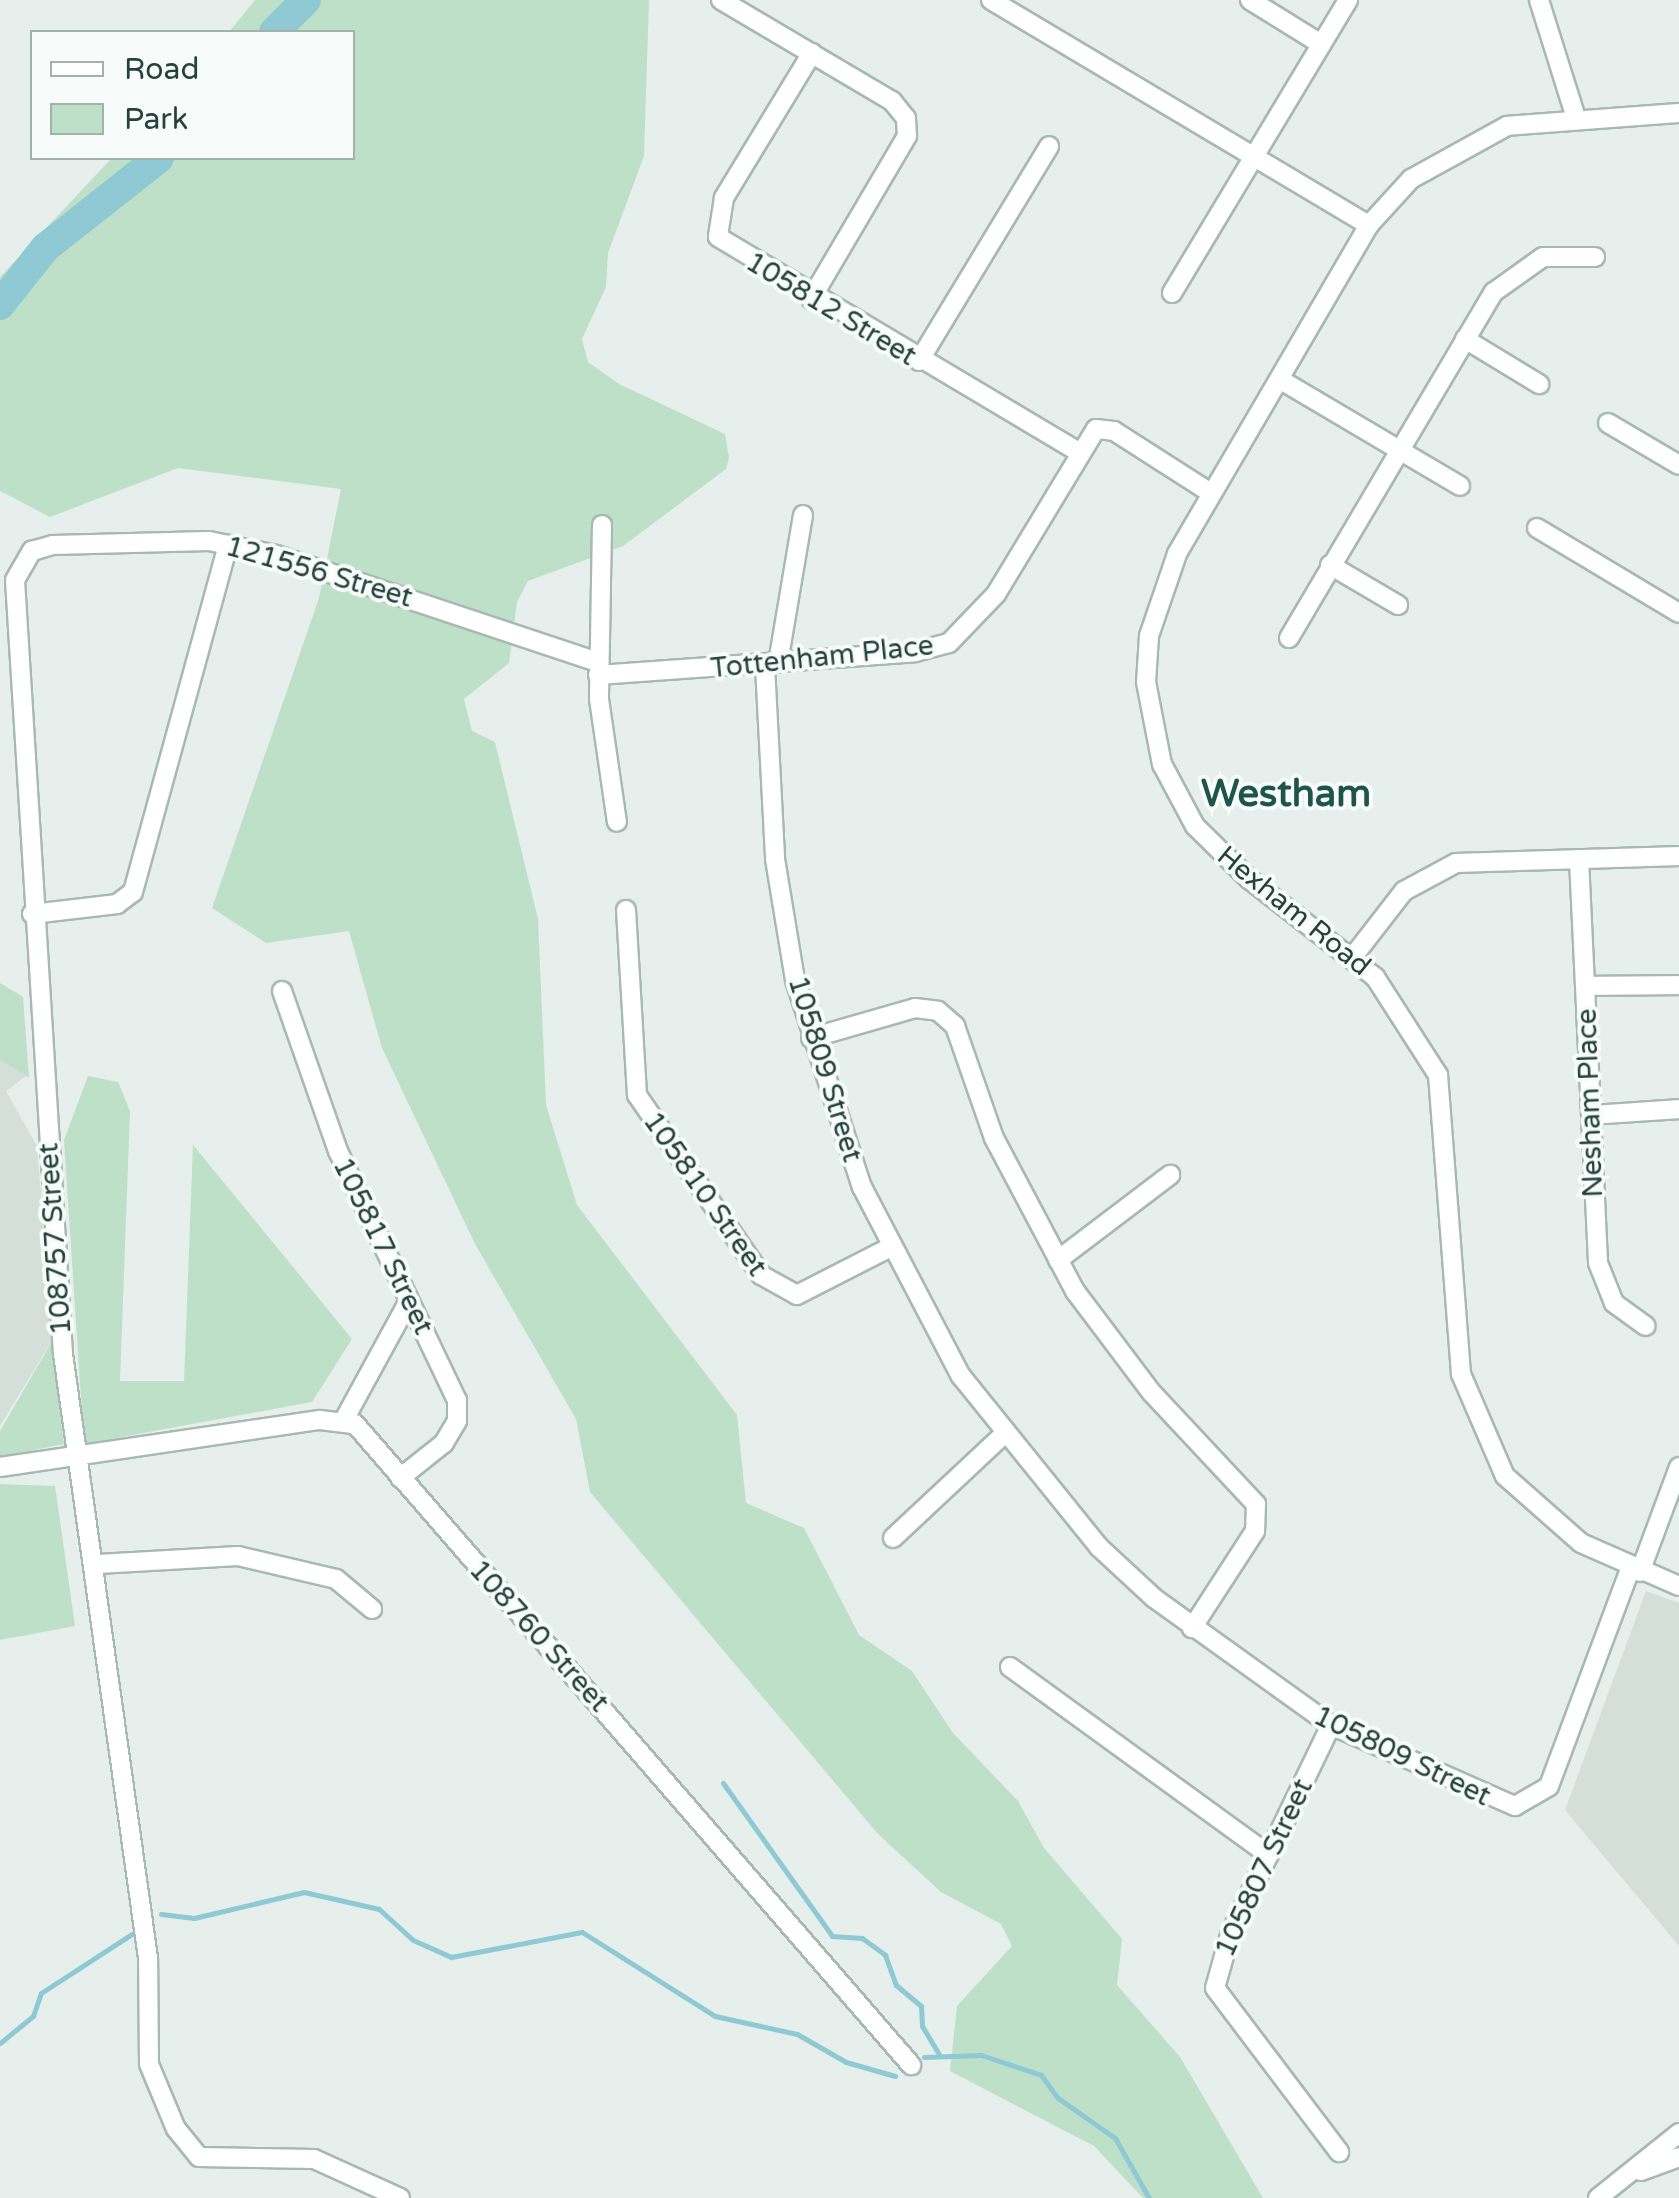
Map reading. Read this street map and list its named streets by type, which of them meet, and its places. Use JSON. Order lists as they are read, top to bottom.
{
  "streets": {
    "street": [
      "105812 Street",
      "121556 Street",
      "Tottenham Place",
      "Hexham Road",
      "105809 Street",
      "Nesham Place",
      "105810 Street",
      "108757 Street",
      "105817 Street",
      "108760 Street",
      "105807 Street"
    ]
  },
  "crossings": [
    ["105812 Street", "Tottenham Place"],
    ["121556 Street", "Tottenham Place"],
    ["121556 Street", "108757 Street"],
    ["Tottenham Place", "105809 Street"],
    ["Hexham Road", "105809 Street"],
    ["105809 Street", "105810 Street"],
    ["105809 Street", "105807 Street"],
    ["105817 Street", "108760 Street"]
  ],
  "districts": ["Westham"],
  "legend": ["Road", "Park"]
}
